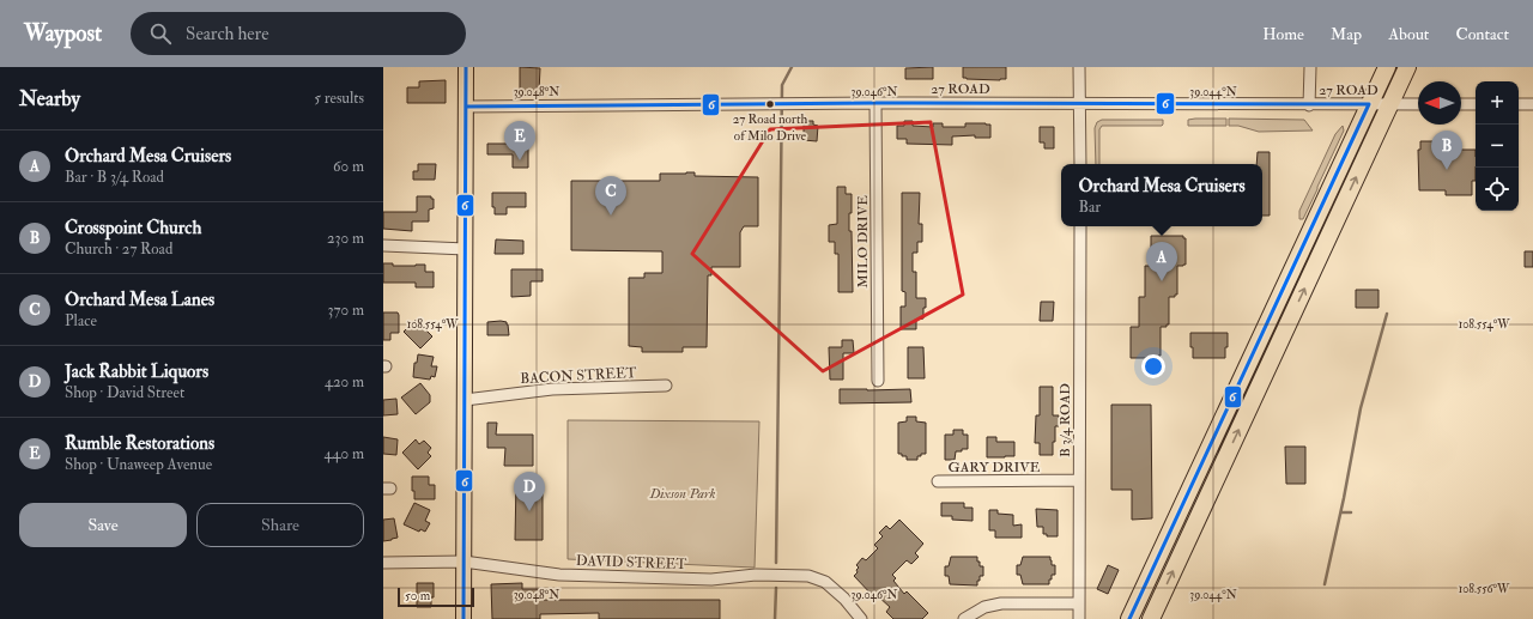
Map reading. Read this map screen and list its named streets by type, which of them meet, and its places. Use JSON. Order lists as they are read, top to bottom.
{
  "streets": {
    "street": [
      "27 ROAD",
      "MILO DRIVE",
      "BACON STREET",
      "B 3/4 ROAD",
      "GARY DRIVE",
      "DAVID STREET"
    ]
  },
  "crossings": [
    ["27 ROAD", "MILO DRIVE"],
    ["B 3/4 ROAD", "GARY DRIVE"]
  ],
  "parks": ["Dixson Park"],
  "places": ["27 Road north of Milo Drive"],
  "lines": ["transit line 6"],
  "scale_bar": "50 m",
  "north": "left",
  "page": {
    "header": "Waypost",
    "search": "Search here",
    "nav": [
      "Home",
      "Map",
      "About",
      "Contact"
    ],
    "heading": ["Nearby", "5 results"],
    "map_buttons": ["+", "−"],
    "pins": [
      "E",
      "B",
      "C",
      "A",
      "D"
    ],
    "list": [
      {
        "mark": "A",
        "name": "Orchard Mesa Cruisers",
        "note": "Bar · B 3/4 Road",
        "value": "60 m"
      },
      {
        "mark": "B",
        "name": "Crosspoint Church",
        "note": "Church · 27 Road",
        "value": "230 m"
      },
      {
        "mark": "C",
        "name": "Orchard Mesa Lanes",
        "note": "Place",
        "value": "370 m"
      },
      {
        "mark": "D",
        "name": "Jack Rabbit Liquors",
        "note": "Shop · David Street",
        "value": "420 m"
      },
      {
        "mark": "E",
        "name": "Rumble Restorations",
        "note": "Shop · Unaweep Avenue",
        "value": "440 m"
      }
    ],
    "popup": ["Orchard Mesa Cruisers", "Bar"],
    "buttons": ["Save", "Share"],
    "scale": "50 m"
  },
  "coordinates": [
    "39.048°N",
    "39.046°N",
    "39.044°N",
    "108.554°W",
    "108.556°W"
  ]
}
